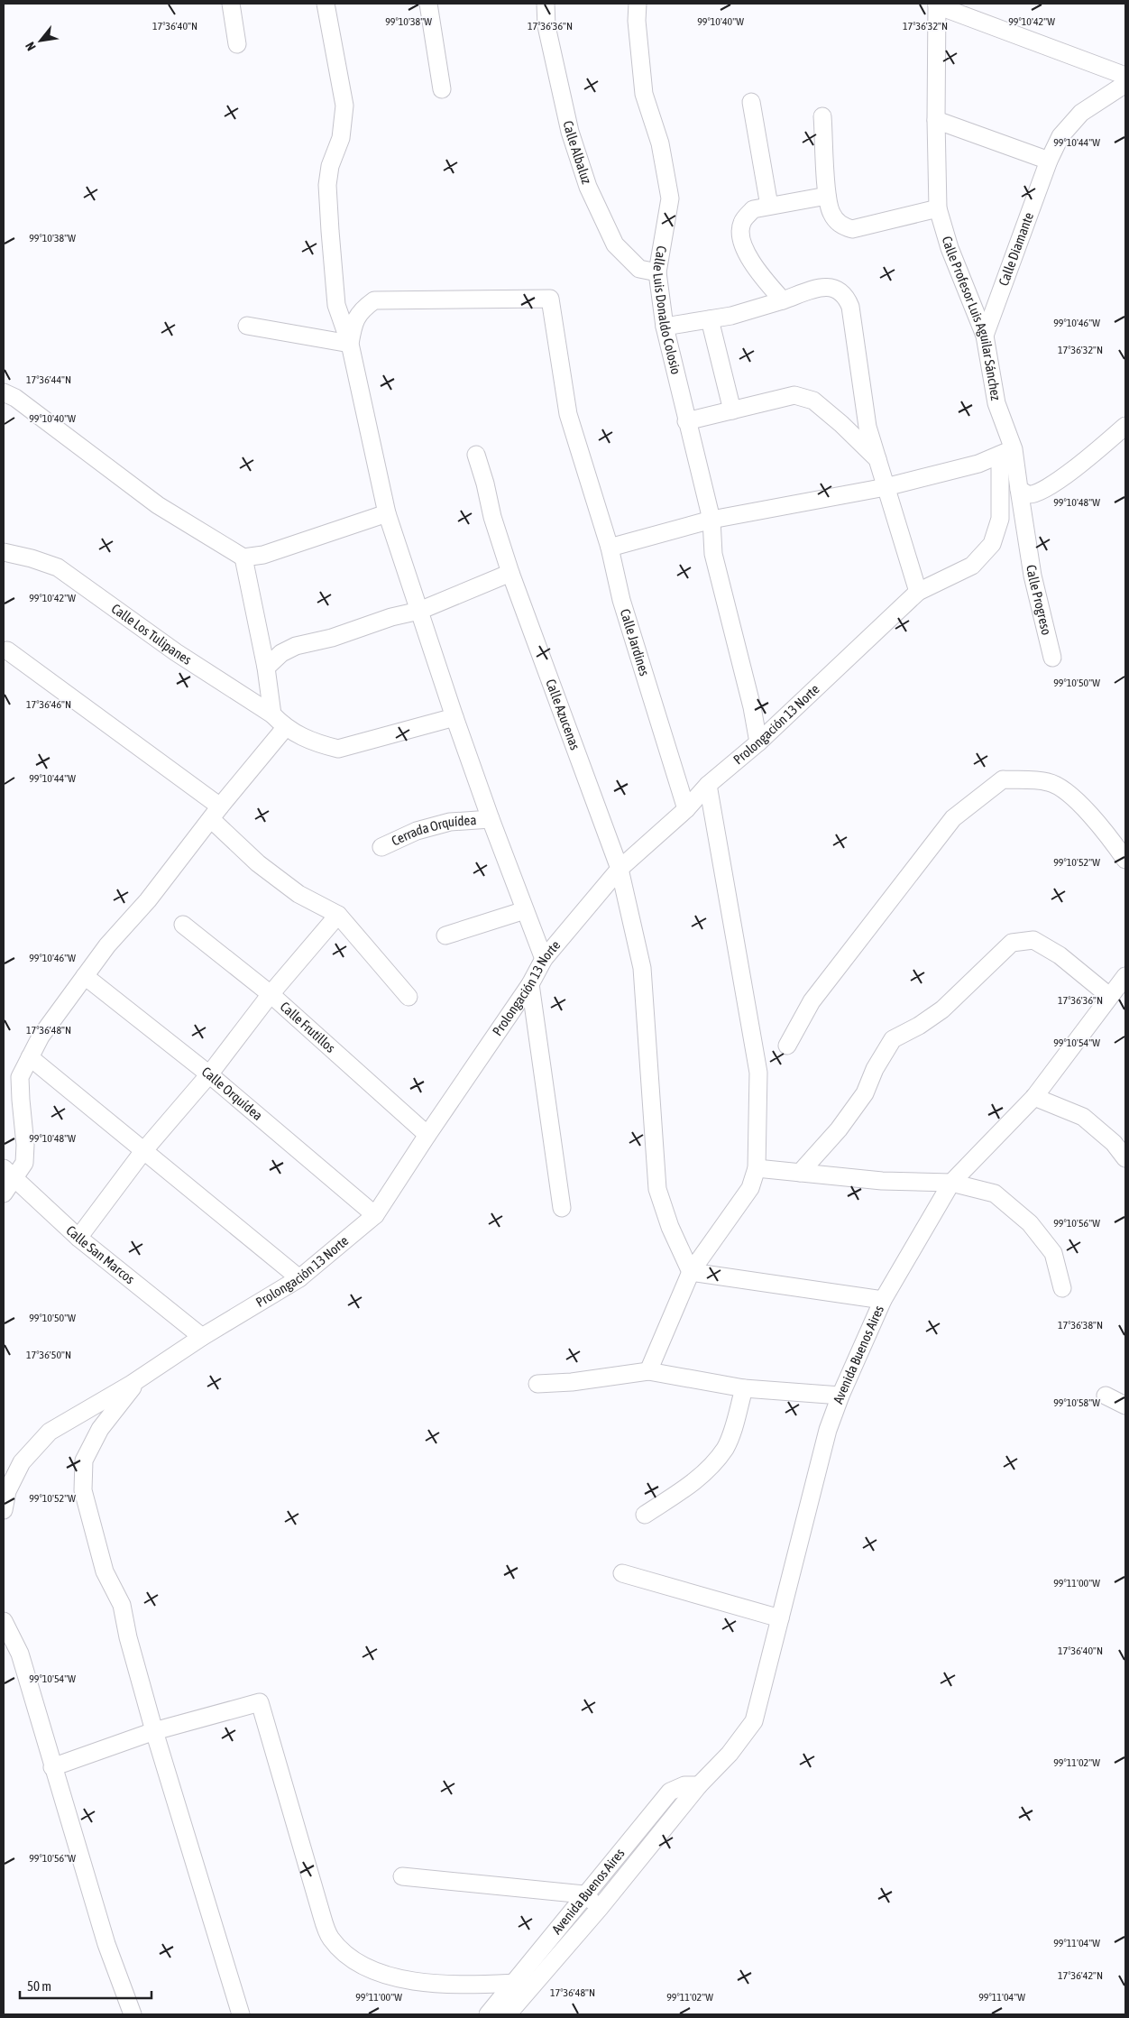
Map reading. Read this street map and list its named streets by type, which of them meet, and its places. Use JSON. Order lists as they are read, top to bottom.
{
  "streets": {
    "street": [
      "Calle Albaluz",
      "Calle Diamante",
      "Calle Luis Donaldo Colosio",
      "Calle Profesor Luis Aguilar Sánchez",
      "Calle Progreso",
      "Calle Los Tulipanes",
      "Calle Jardines",
      "Calle Azucenas",
      "Prolongación 13 Norte",
      "Cerrada Orquídea",
      "Calle Frutillos",
      "Calle Orquídea",
      "Calle San Marcos",
      "Avenida Buenos Aires"
    ]
  },
  "crossings": [
    ["Calle Albaluz", "Calle Luis Donaldo Colosio"],
    ["Calle Diamante", "Calle Profesor Luis Aguilar Sánchez"],
    ["Calle Luis Donaldo Colosio", "Prolongación 13 Norte"],
    ["Calle Profesor Luis Aguilar Sánchez", "Calle Progreso"],
    ["Calle Profesor Luis Aguilar Sánchez", "Prolongación 13 Norte"],
    ["Calle Progreso", "Prolongación 13 Norte"],
    ["Calle Jardines", "Prolongación 13 Norte"],
    ["Calle Azucenas", "Prolongación 13 Norte"],
    ["Prolongación 13 Norte", "Calle Frutillos"],
    ["Prolongación 13 Norte", "Calle Orquídea"],
    ["Prolongación 13 Norte", "Calle San Marcos"]
  ],
  "scale_bar": "50 m",
  "north": "bottom left",
  "coordinates": [
    "99°10'38\"W",
    "99°10'40\"W",
    "99°10'42\"W",
    "17°36'36\"N",
    "17°36'32\"N",
    "17°36'40\"N",
    "99°10'44\"W",
    "99°10'46\"W",
    "17°36'44\"N",
    "99°10'48\"W",
    "99°10'50\"W",
    "17°36'46\"N",
    "99°10'52\"W",
    "17°36'48\"N",
    "99°10'54\"W",
    "99°10'56\"W",
    "17°36'38\"N",
    "17°36'50\"N",
    "99°10'58\"W",
    "99°11'00\"W",
    "99°11'02\"W",
    "99°11'04\"W",
    "17°36'42\"N"
  ]
}
